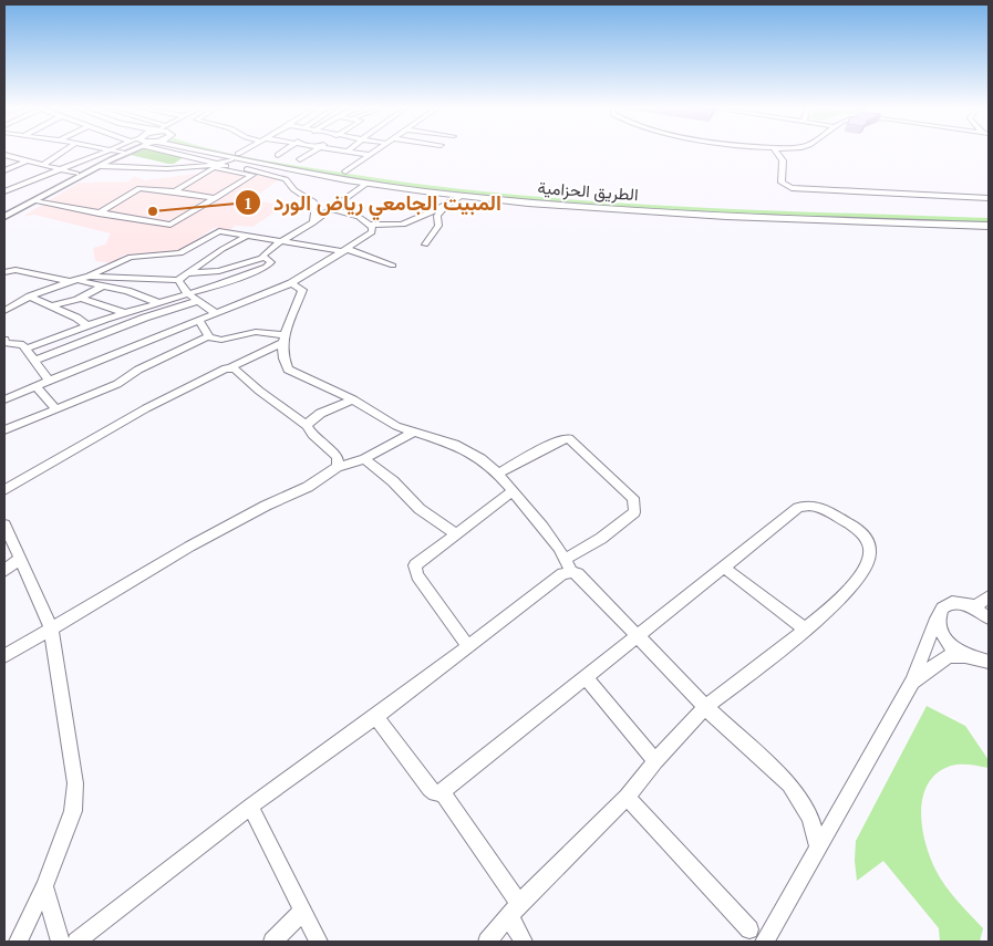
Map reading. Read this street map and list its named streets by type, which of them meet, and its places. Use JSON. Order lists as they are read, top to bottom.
{
  "streets": {
    "highway": ["الطريق الحزامية"]
  },
  "places": ["المبيت الجامعي رياض الورد"]
}
